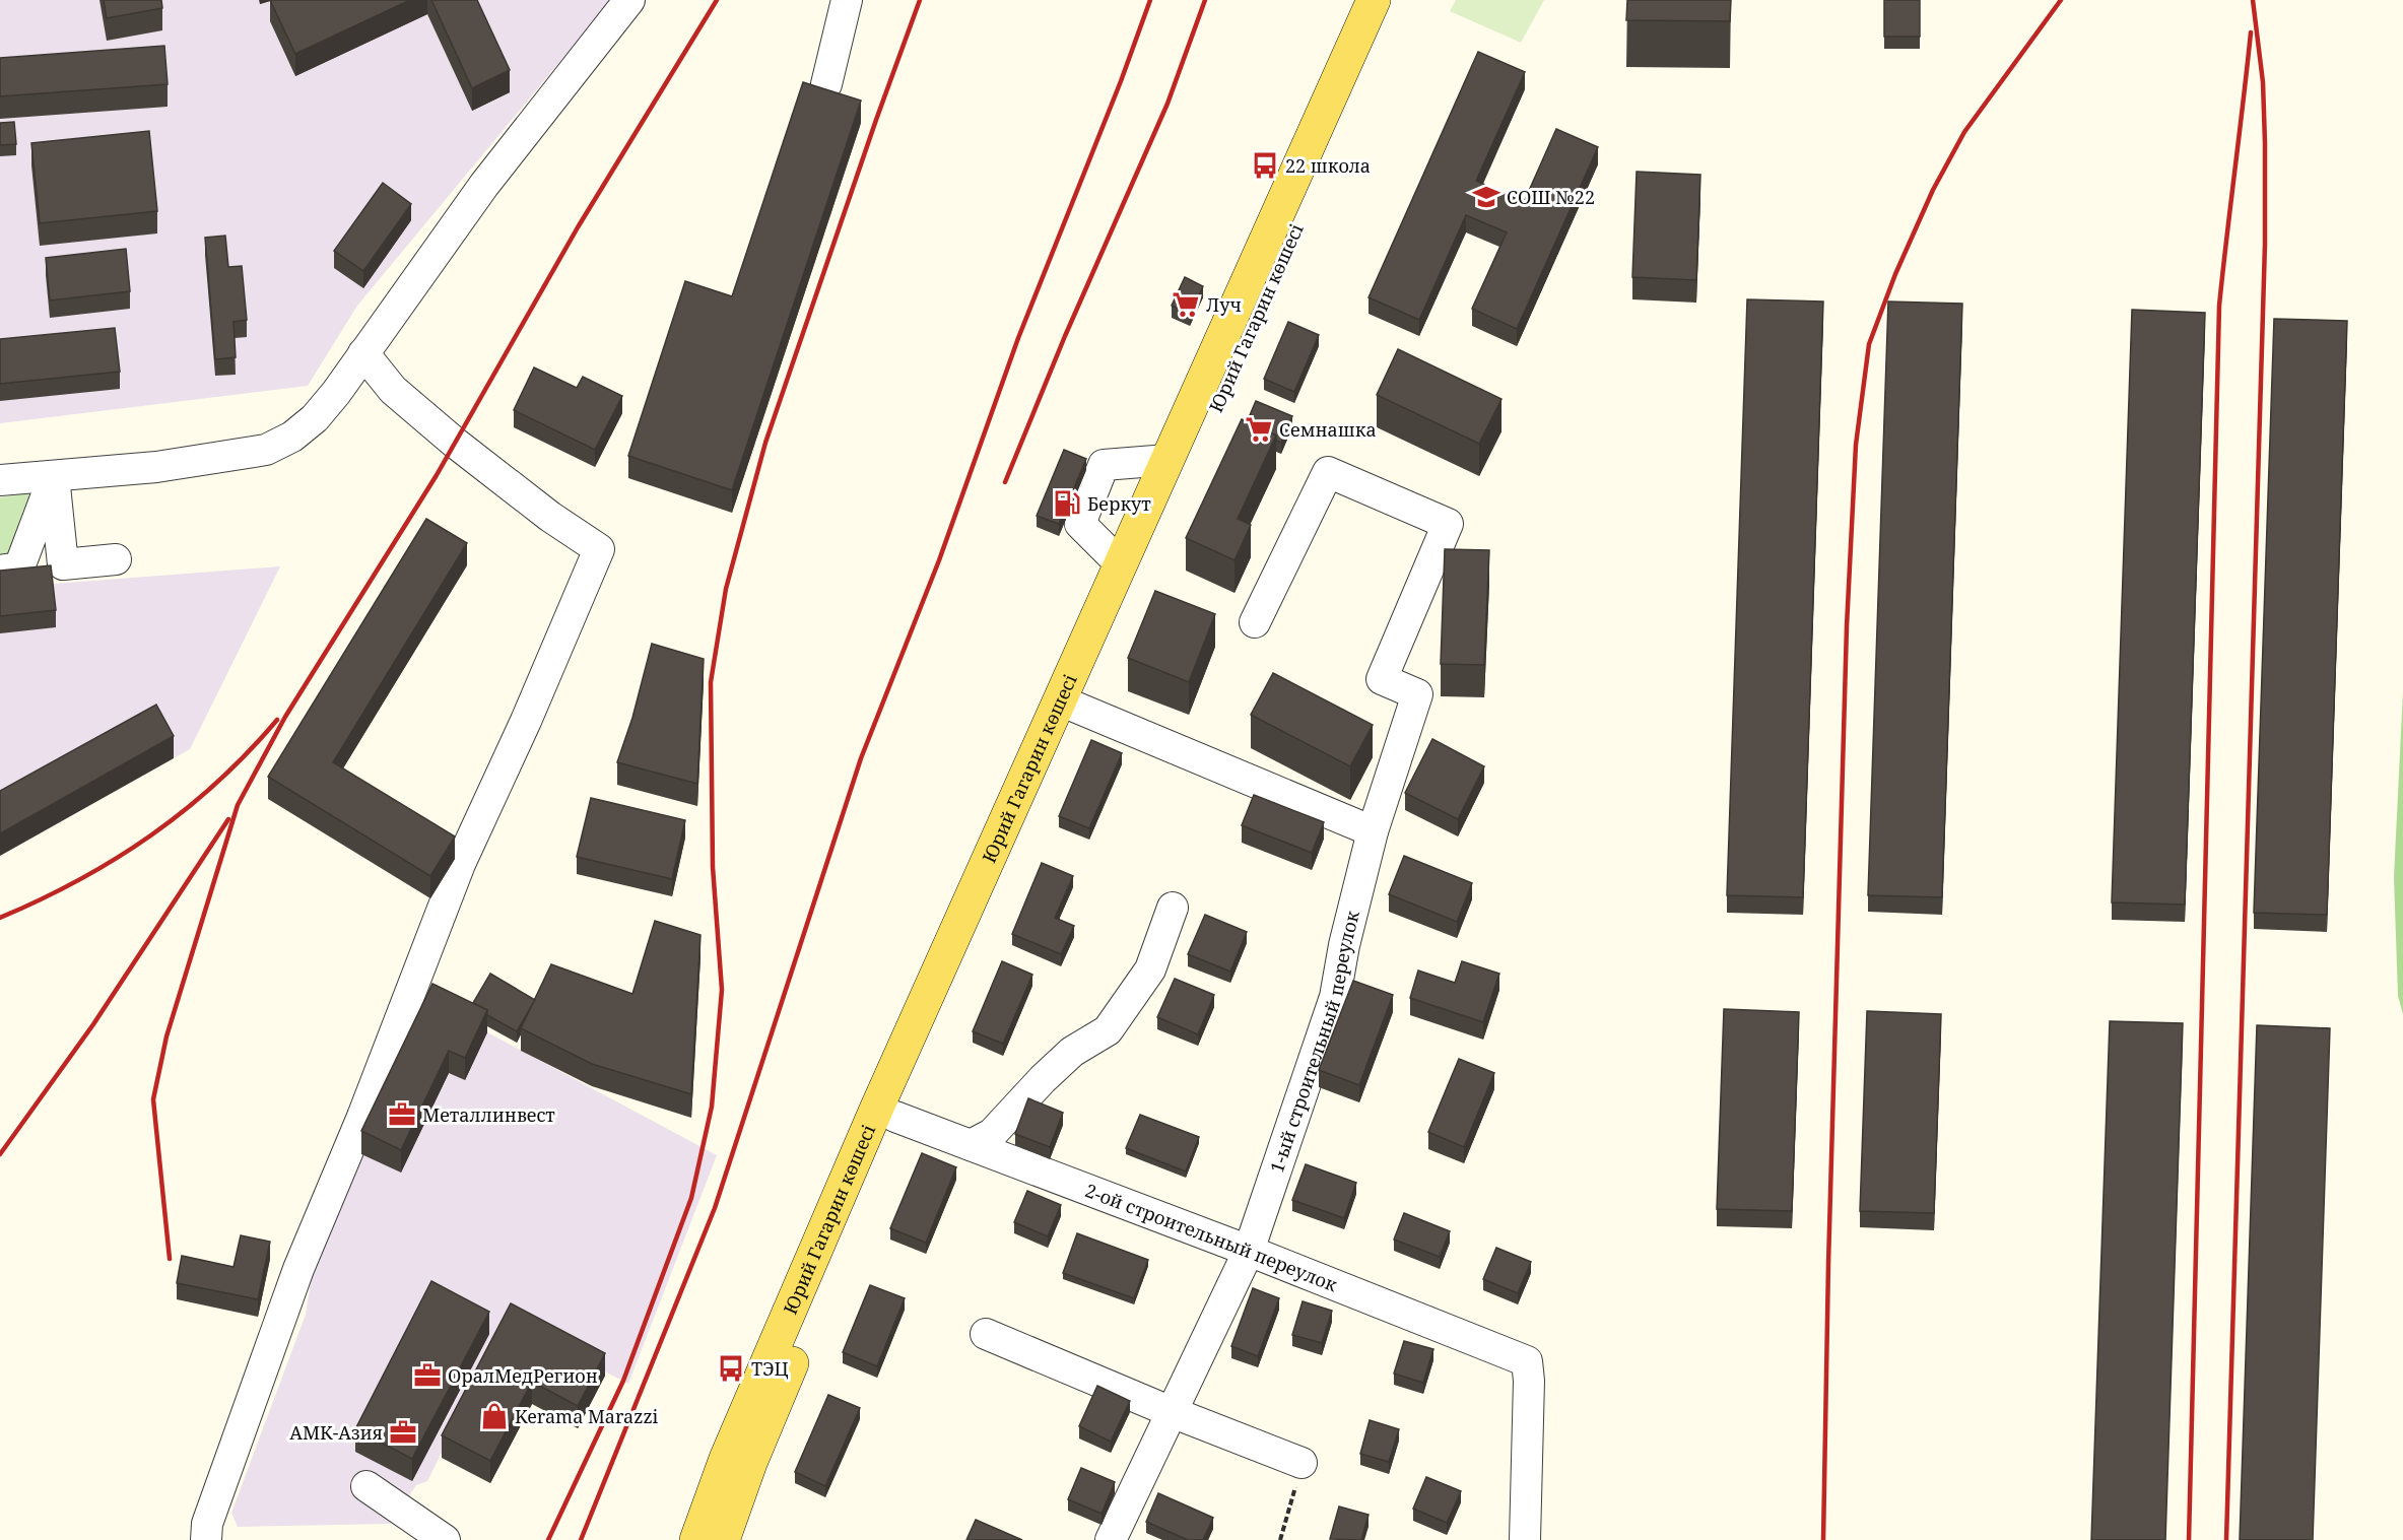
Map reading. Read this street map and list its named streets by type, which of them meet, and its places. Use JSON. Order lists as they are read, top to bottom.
{
  "streets": {
    "main road": ["Юрий Гагарин көшесі"],
    "street": ["1-ый строительный переулок", "2-ой строительный переулок"]
  },
  "crossings": [
    ["Юрий Гагарин көшесі", "2-ой строительный переулок"],
    ["1-ый строительный переулок", "2-ой строительный переулок"]
  ],
  "places": {
    "bus stop": ["22 школа", "ТЭЦ"],
    "school or university": ["СОШ №22"],
    "supermarket": ["Луч", "Семнашка"],
    "fuel station": ["Беркут"],
    "office": ["Металлинвест", "ОралМедРегион", "АМК-Азия"],
    "shop": ["Kerama Marazzi"]
  }
}
